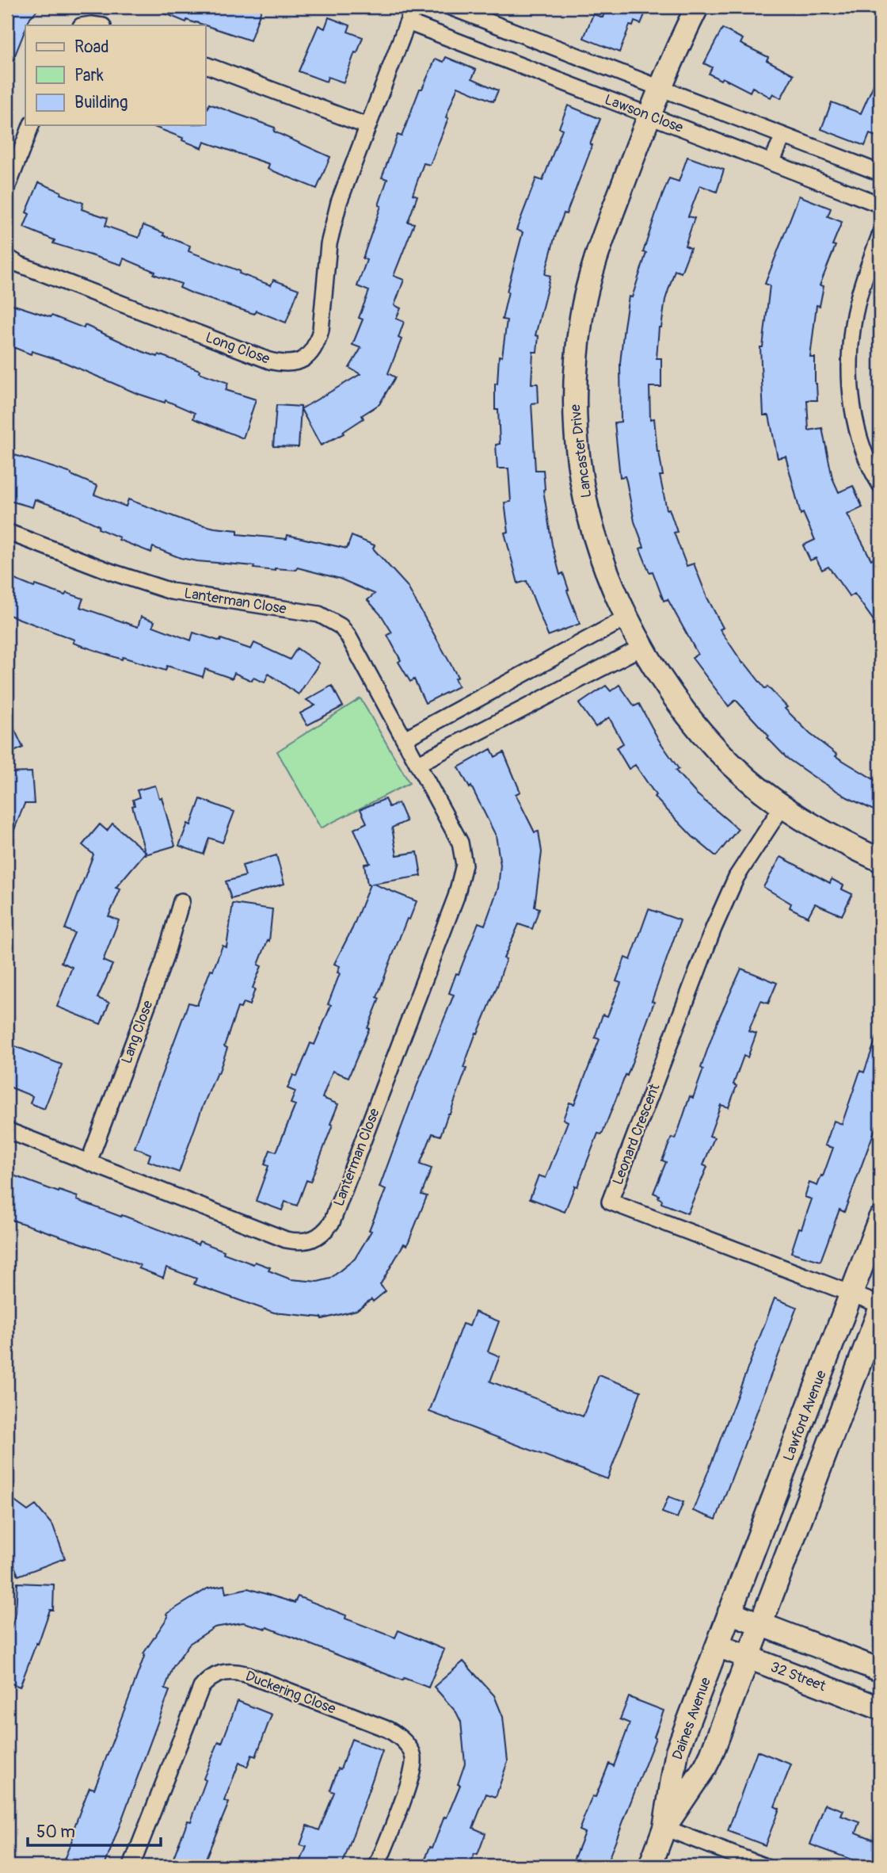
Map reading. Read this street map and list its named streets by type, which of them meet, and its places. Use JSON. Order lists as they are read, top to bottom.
{
  "streets": {
    "street": [
      "Lawson Close",
      "Long Close",
      "Lancaster Drive",
      "Lanterman Close",
      "Lang Close",
      "Leonard Crescent",
      "Lawford Avenue",
      "32 Street",
      "Duckering Close",
      "Daines Avenue"
    ]
  },
  "crossings": [
    ["Lawson Close", "Long Close"],
    ["Lawson Close", "Lancaster Drive"],
    ["Lancaster Drive", "Leonard Crescent"],
    ["Lanterman Close", "Lang Close"],
    ["Leonard Crescent", "Lawford Avenue"],
    ["Lawford Avenue", "Daines Avenue"],
    ["32 Street", "Daines Avenue"]
  ],
  "legend": ["Road", "Park", "Building"],
  "scale_bar": "50 m"
}
